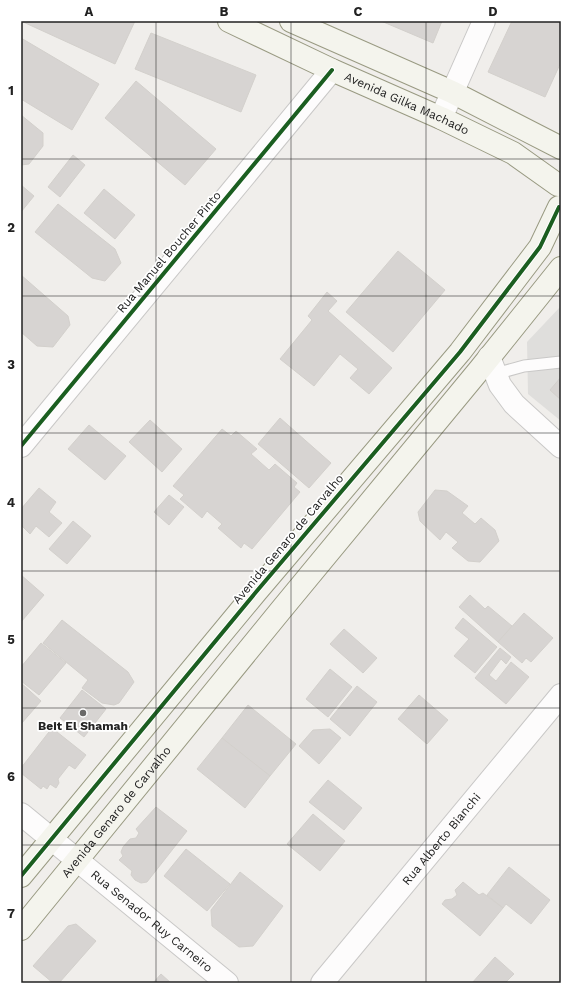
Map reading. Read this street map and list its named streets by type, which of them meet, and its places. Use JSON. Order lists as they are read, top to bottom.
{
  "streets": {
    "street": [
      "Avenida Gilka Machado",
      "Rua Manuel Boucher Pinto",
      "Avenida Genaro de Carvalho",
      "Rua Alberto Bianchi",
      "Rua Senador Ruy Carneiro"
    ]
  },
  "crossings": [
    ["Avenida Gilka Machado", "Rua Manuel Boucher Pinto"],
    ["Avenida Genaro de Carvalho", "Rua Senador Ruy Carneiro"]
  ],
  "places": ["Beit El Shamah"],
  "grid": {
    "columns": [
      "A",
      "B",
      "C",
      "D"
    ],
    "rows": [
      "1",
      "2",
      "3",
      "4",
      "5",
      "6",
      "7"
    ]
  }
}
